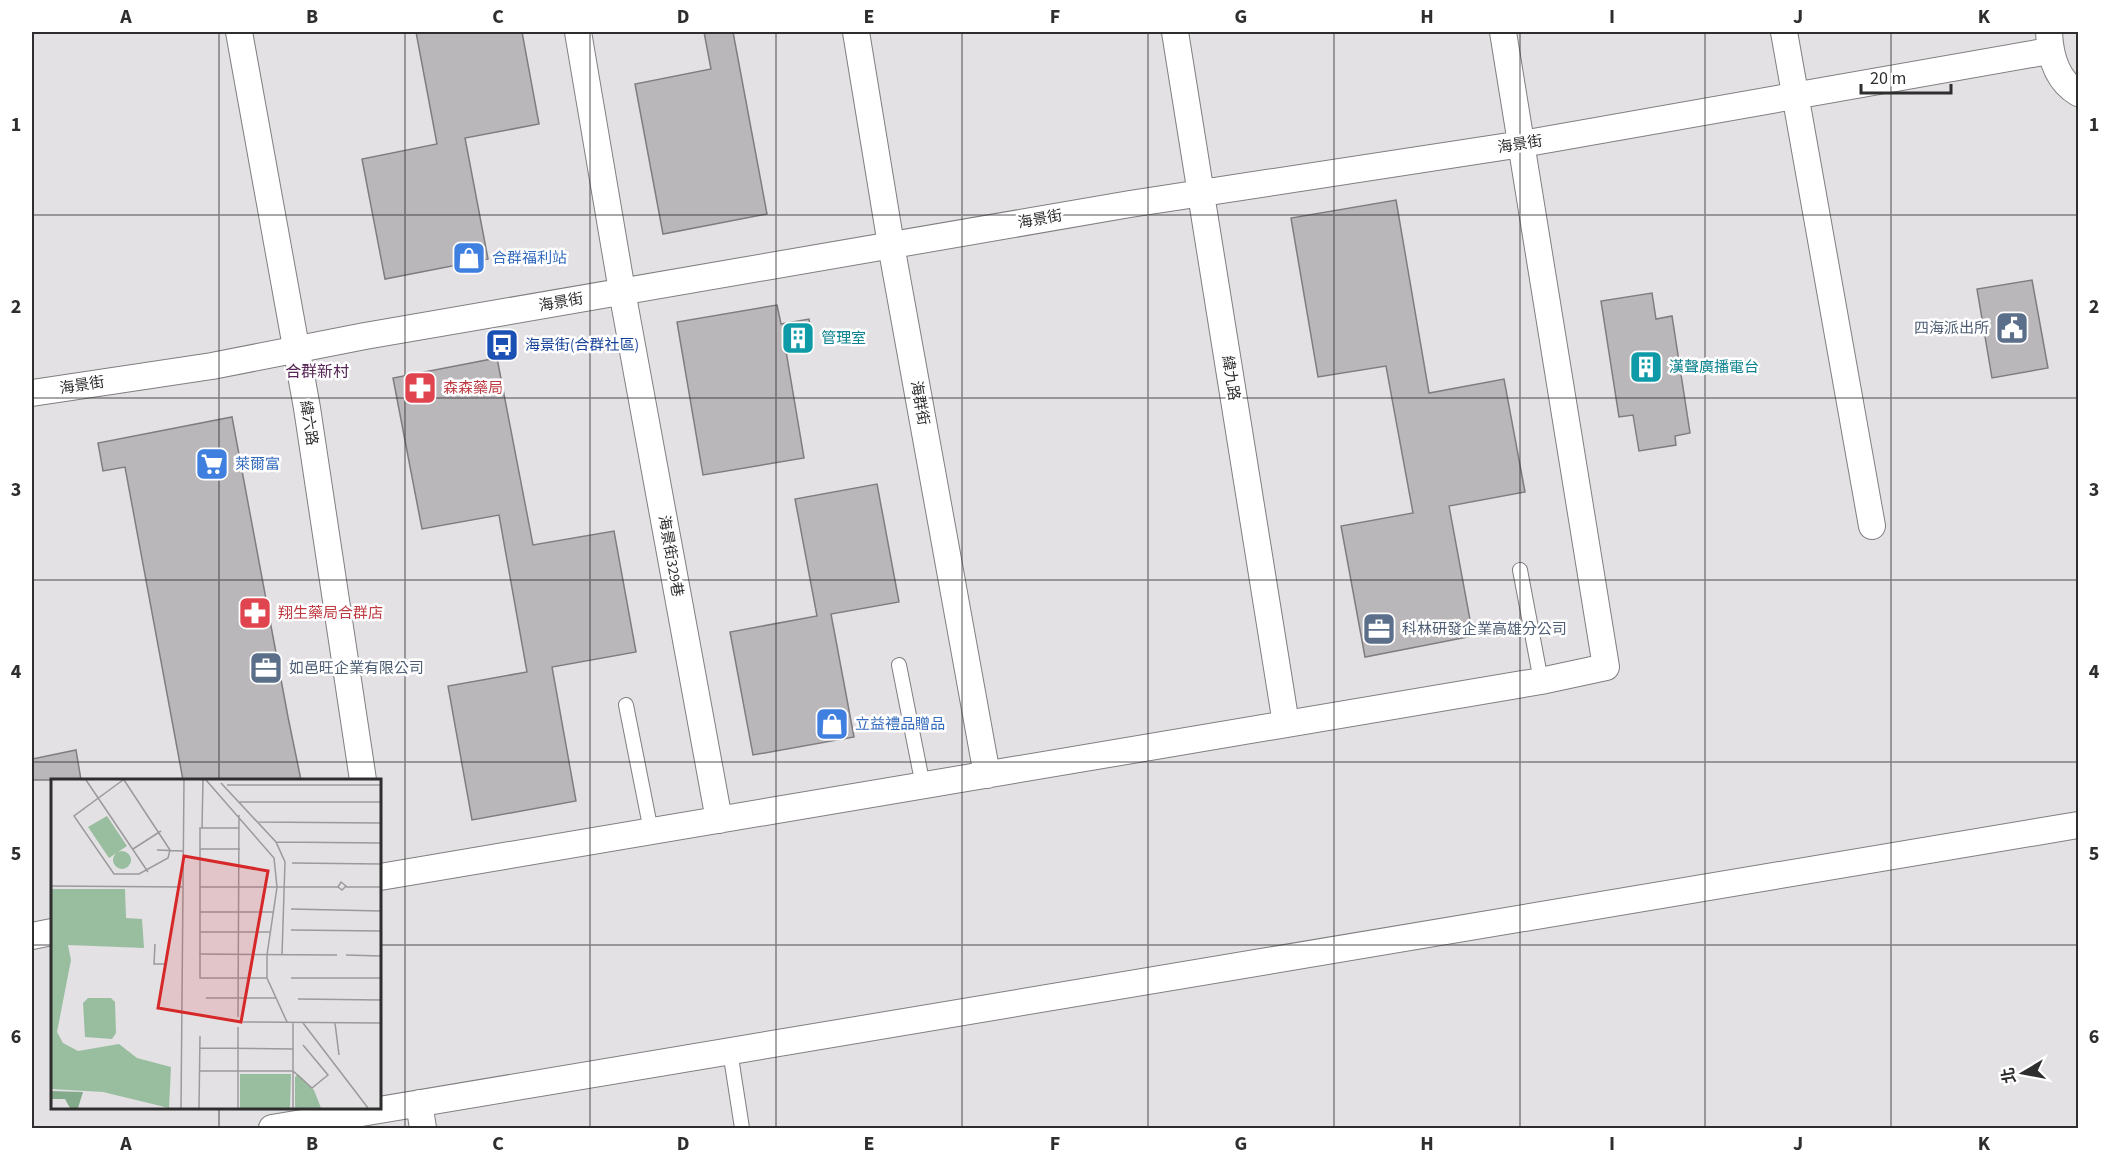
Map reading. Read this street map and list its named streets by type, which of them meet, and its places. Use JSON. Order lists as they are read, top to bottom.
{
  "streets": {
    "street": [
      "海景街",
      "緯九路",
      "海群街",
      "緯六路",
      "海景街329巷"
    ]
  },
  "crossings": [
    ["海景街", "緯九路"],
    ["海景街", "海群街"],
    ["海景街", "緯六路"],
    ["海景街", "海景街329巷"]
  ],
  "districts": ["合群新村"],
  "places": {
    "shop": ["合群福利站", "立益禮品贈品"],
    "public building": ["四海派出所"],
    "building": ["管理室", "漢聲廣播電台"],
    "bus stop": ["海景街(合群社區)"],
    "pharmacy": ["森森藥局", "翔生藥局合群店"],
    "supermarket": ["萊爾富"],
    "office": ["科林研發企業高雄分公司", "如邑旺企業有限公司"]
  },
  "scale_bar": "20 m",
  "north": "left",
  "grid": {
    "columns": [
      "A",
      "B",
      "C",
      "D",
      "E",
      "F",
      "G",
      "H",
      "I",
      "J",
      "K"
    ],
    "rows": [
      "1",
      "2",
      "3",
      "4",
      "5",
      "6"
    ]
  }
}
